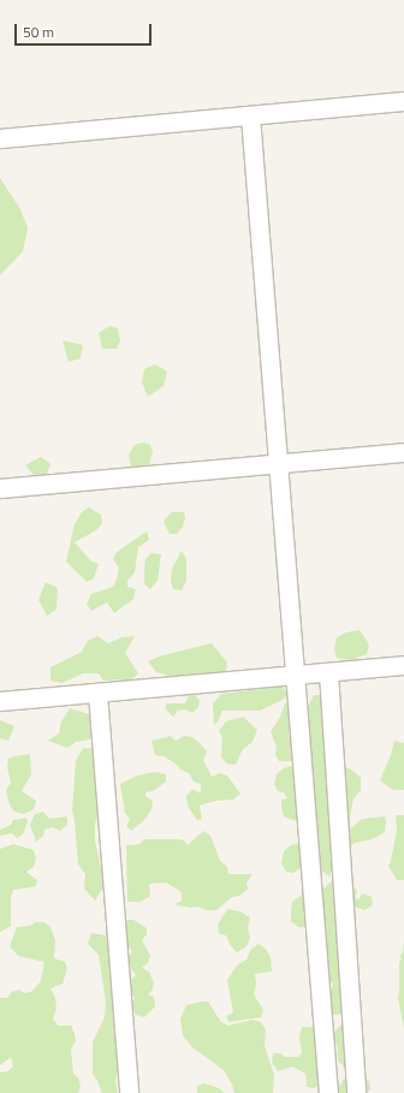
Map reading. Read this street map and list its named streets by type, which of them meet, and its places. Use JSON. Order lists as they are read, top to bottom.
{
  "scale_bar": "50 m"
}
